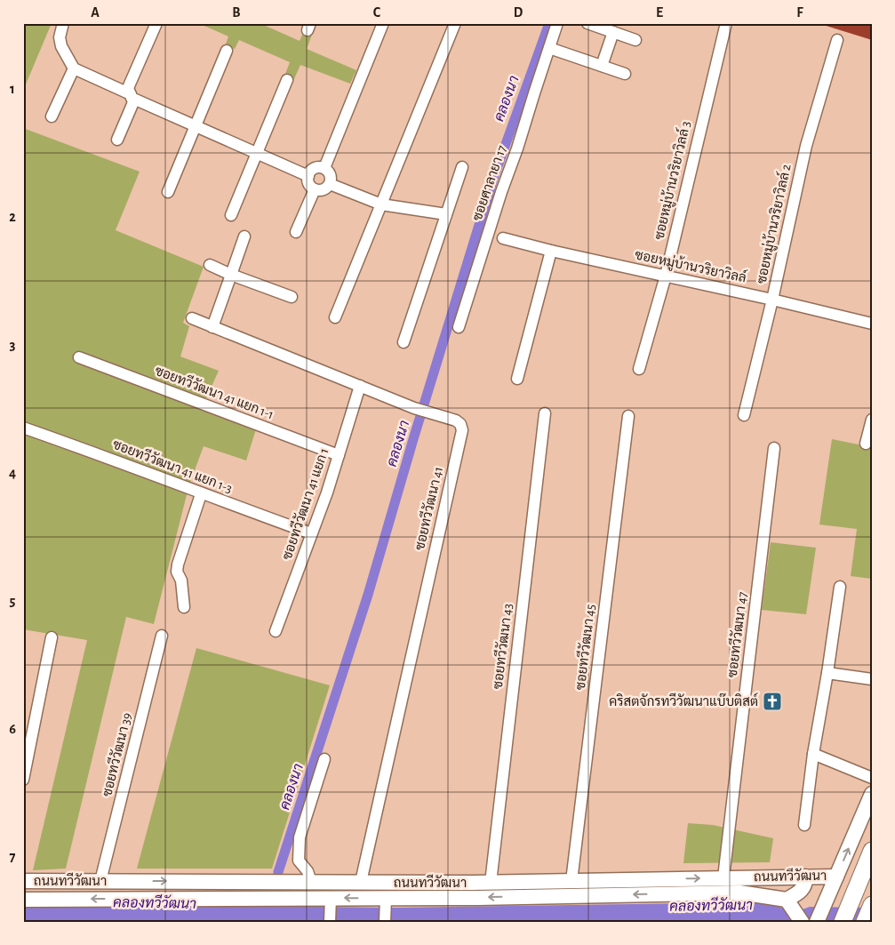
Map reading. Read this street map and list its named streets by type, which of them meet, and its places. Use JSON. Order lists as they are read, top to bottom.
{
  "streets": {
    "main road": ["ถนนทวีวัฒนา"],
    "street": [
      "ซอยหมู่บ้านวริยาวิลล์ 3",
      "ซอยศาลายา 17",
      "ซอยหมู่บ้านวริยาวิลล์ 2",
      "ซอยหมู่บ้านวริยาวิลล์",
      "ซอยทวีวัฒนา 41 แยก 1-1",
      "ซอยทวีวัฒนา 41 แยก 1-3",
      "ซอยทวีวัฒนา 41 แยก 1",
      "ซอยทวีวัฒนา 41",
      "ซอยทวีวัฒนา 47",
      "ซอยทวีวัฒนา 43",
      "ซอยทวีวัฒนา 45",
      "ซอยทวีวัฒนา 39"
    ]
  },
  "crossings": [
    ["ซอยหมู่บ้านวริยาวิลล์ 3", "ซอยหมู่บ้านวริยาวิลล์"],
    ["ซอยหมู่บ้านวริยาวิลล์ 2", "ซอยหมู่บ้านวริยาวิลล์"],
    ["ซอยทวีวัฒนา 41 แยก 1-1", "ซอยทวีวัฒนา 41 แยก 1"],
    ["ซอยทวีวัฒนา 41 แยก 1-3", "ซอยทวีวัฒนา 41 แยก 1"],
    ["ซอยทวีวัฒนา 41 แยก 1", "ซอยทวีวัฒนา 41"],
    ["ซอยทวีวัฒนา 41", "ถนนทวีวัฒนา"],
    ["ซอยทวีวัฒนา 47", "ถนนทวีวัฒนา"],
    ["ซอยทวีวัฒนา 43", "ถนนทวีวัฒนา"],
    ["ซอยทวีวัฒนา 45", "ถนนทวีวัฒนา"],
    ["ซอยทวีวัฒนา 39", "ถนนทวีวัฒนา"]
  ],
  "water": ["คลองนา", "คลองทวีวัฒนา"],
  "places": {
    "church": ["คริสตจักรทวีวัฒนาแบ๊บติสต์"]
  },
  "grid": {
    "columns": [
      "A",
      "B",
      "C",
      "D",
      "E",
      "F"
    ],
    "rows": [
      "1",
      "2",
      "3",
      "4",
      "5",
      "6",
      "7"
    ]
  }
}
